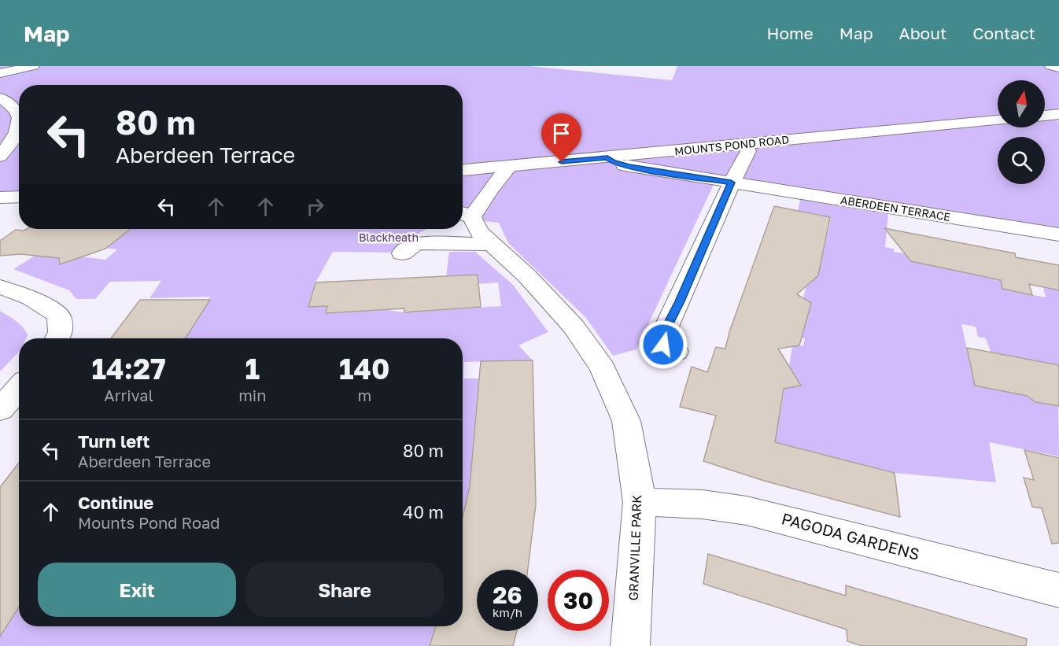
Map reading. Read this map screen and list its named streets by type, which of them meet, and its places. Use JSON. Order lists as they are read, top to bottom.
{
  "streets": {
    "street": [
      "MOUNTS POND ROAD",
      "ABERDEEN TERRACE",
      "PAGODA GARDENS",
      "GRANVILLE PARK"
    ]
  },
  "crossings": [
    ["MOUNTS POND ROAD", "ABERDEEN TERRACE"],
    ["MOUNTS POND ROAD", "GRANVILLE PARK"],
    ["PAGODA GARDENS", "GRANVILLE PARK"]
  ],
  "parks": ["Blackheath"],
  "north": "top",
  "page": {
    "header": "Map",
    "nav": [
      "Home",
      "Map",
      "About",
      "Contact"
    ],
    "turn": ["80 m", "Aberdeen Terrace"],
    "eta": [
      "14:27",
      "Arrival",
      "1",
      "min",
      "140",
      "m"
    ],
    "list": [
      {
        "name": "Turn left",
        "note": "Aberdeen Terrace",
        "value": "80 m"
      },
      {
        "name": "Continue",
        "note": "Mounts Pond Road",
        "value": "40 m"
      }
    ],
    "buttons": ["Exit", "Share"],
    "speed": "26 km/h",
    "limit": "30"
  }
}
